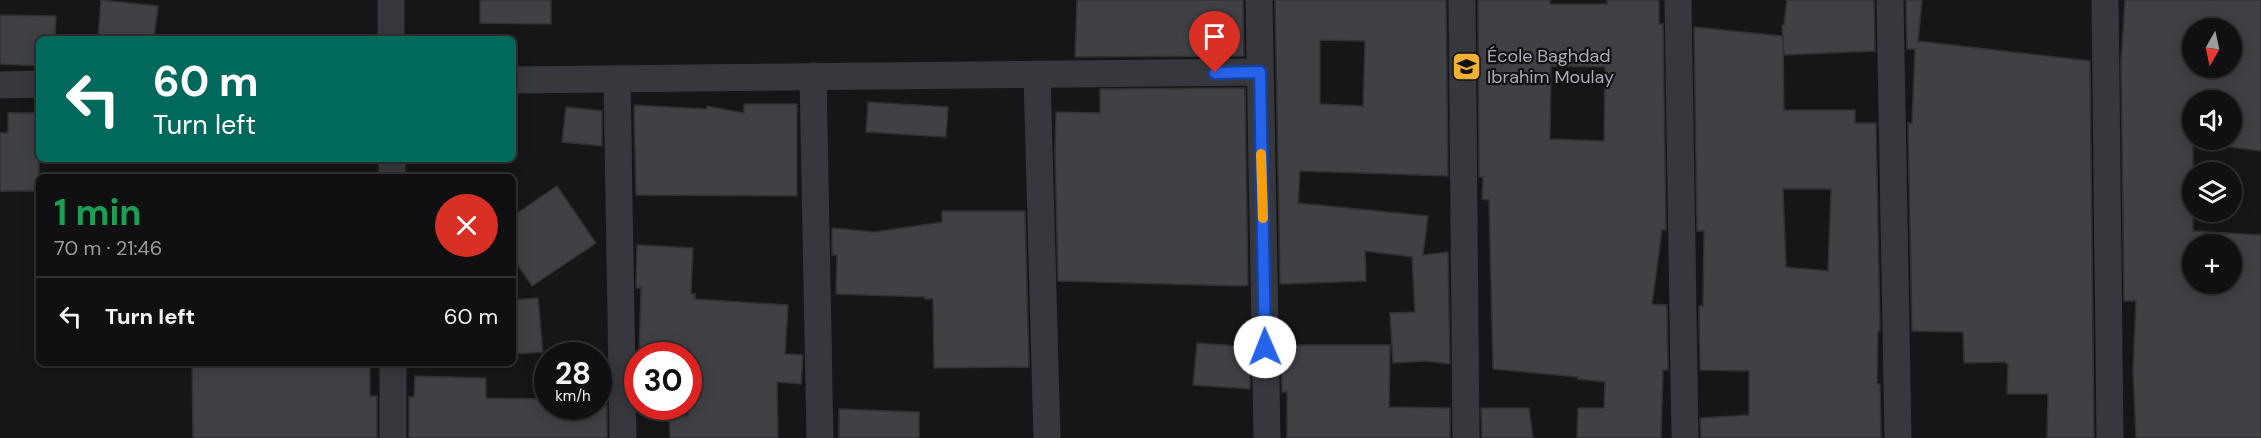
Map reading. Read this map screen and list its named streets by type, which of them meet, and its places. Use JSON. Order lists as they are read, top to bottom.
{
  "places": {
    "school or university": ["École Baghdad Ibrahim Moulay"]
  },
  "north": "bottom",
  "page": {
    "map_buttons": "+",
    "turn": ["60 m", "Turn left"],
    "heading": ["1 min", "70 m · 21:46"],
    "list": [
      {
        "name": "Turn left",
        "value": "60 m"
      }
    ],
    "speed": "28 km/h",
    "limit": "30"
  }
}
